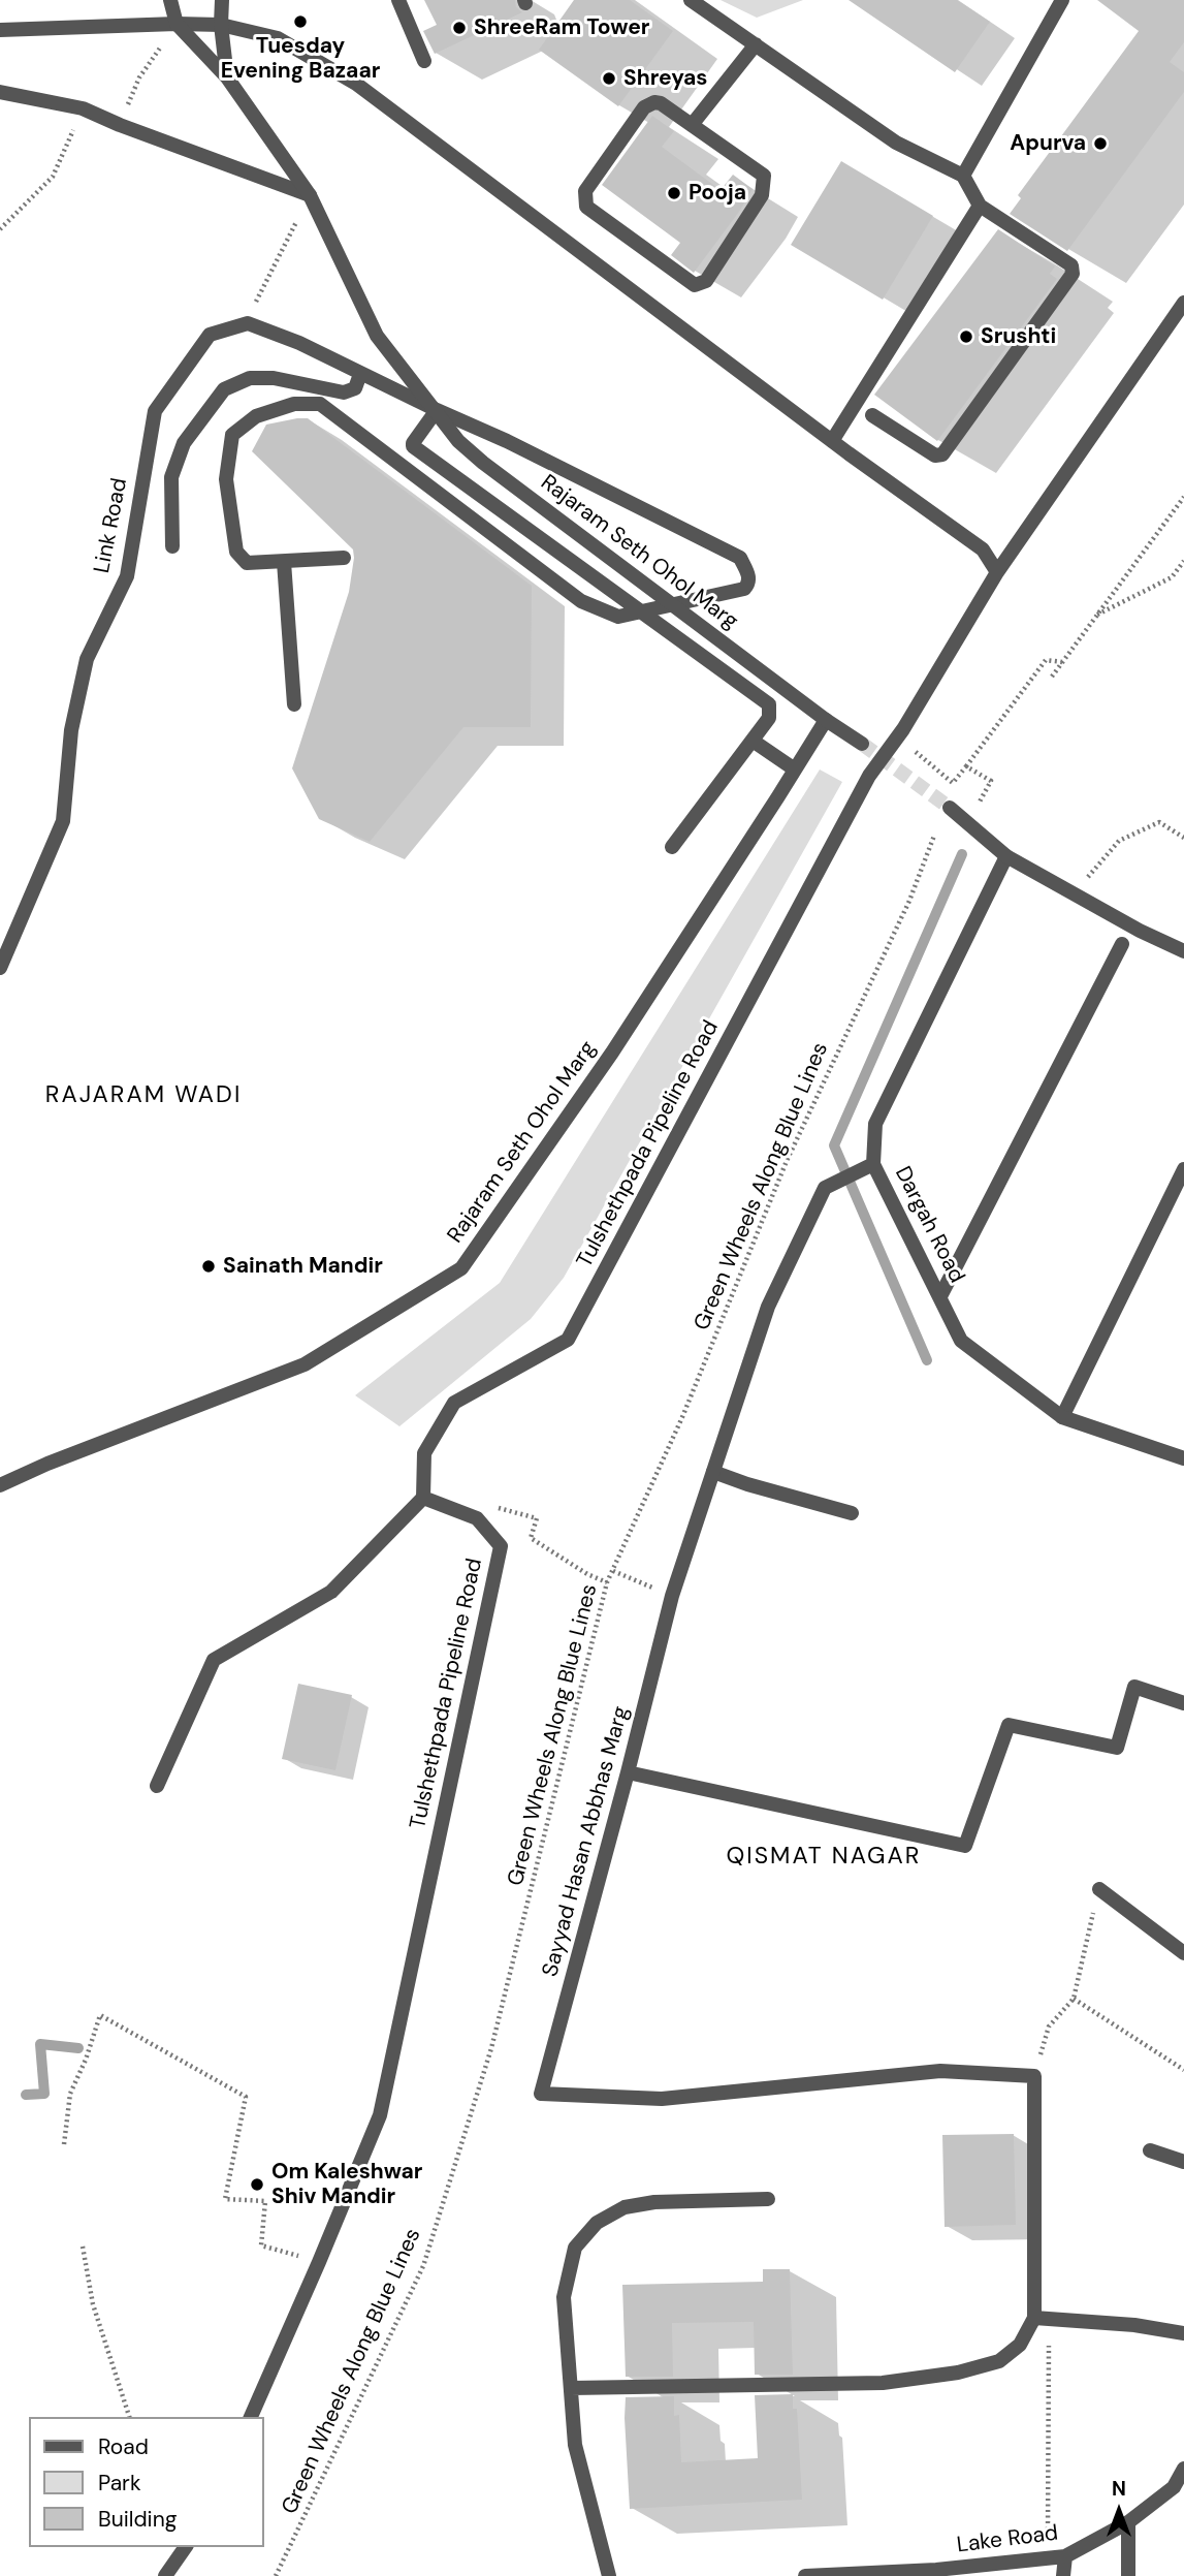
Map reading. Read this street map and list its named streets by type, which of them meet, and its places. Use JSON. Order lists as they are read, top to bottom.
{
  "streets": {
    "street": [
      "Link Road",
      "Rajaram Seth Ohol Marg",
      "Tulshethpada Pipeline Road",
      "Dargah Road",
      "Sayyad Hasan Abbhas Marg",
      "Lake Road"
    ],
    "path": ["Green Wheels Along Blue Lines"]
  },
  "crossings": [
    ["Dargah Road", "Sayyad Hasan Abbhas Marg"]
  ],
  "districts": ["RAJARAM WADI", "QISMAT NAGAR"],
  "places": [
    "Tuesday Evening Bazaar",
    "ShreeRam Tower",
    "Shreyas",
    "Apurva",
    "Pooja",
    "Srushti",
    "Sainath Mandir",
    "Om Kaleshwar Shiv Mandir"
  ],
  "legend": ["Road", "Park", "Building"],
  "north": "top"
}
